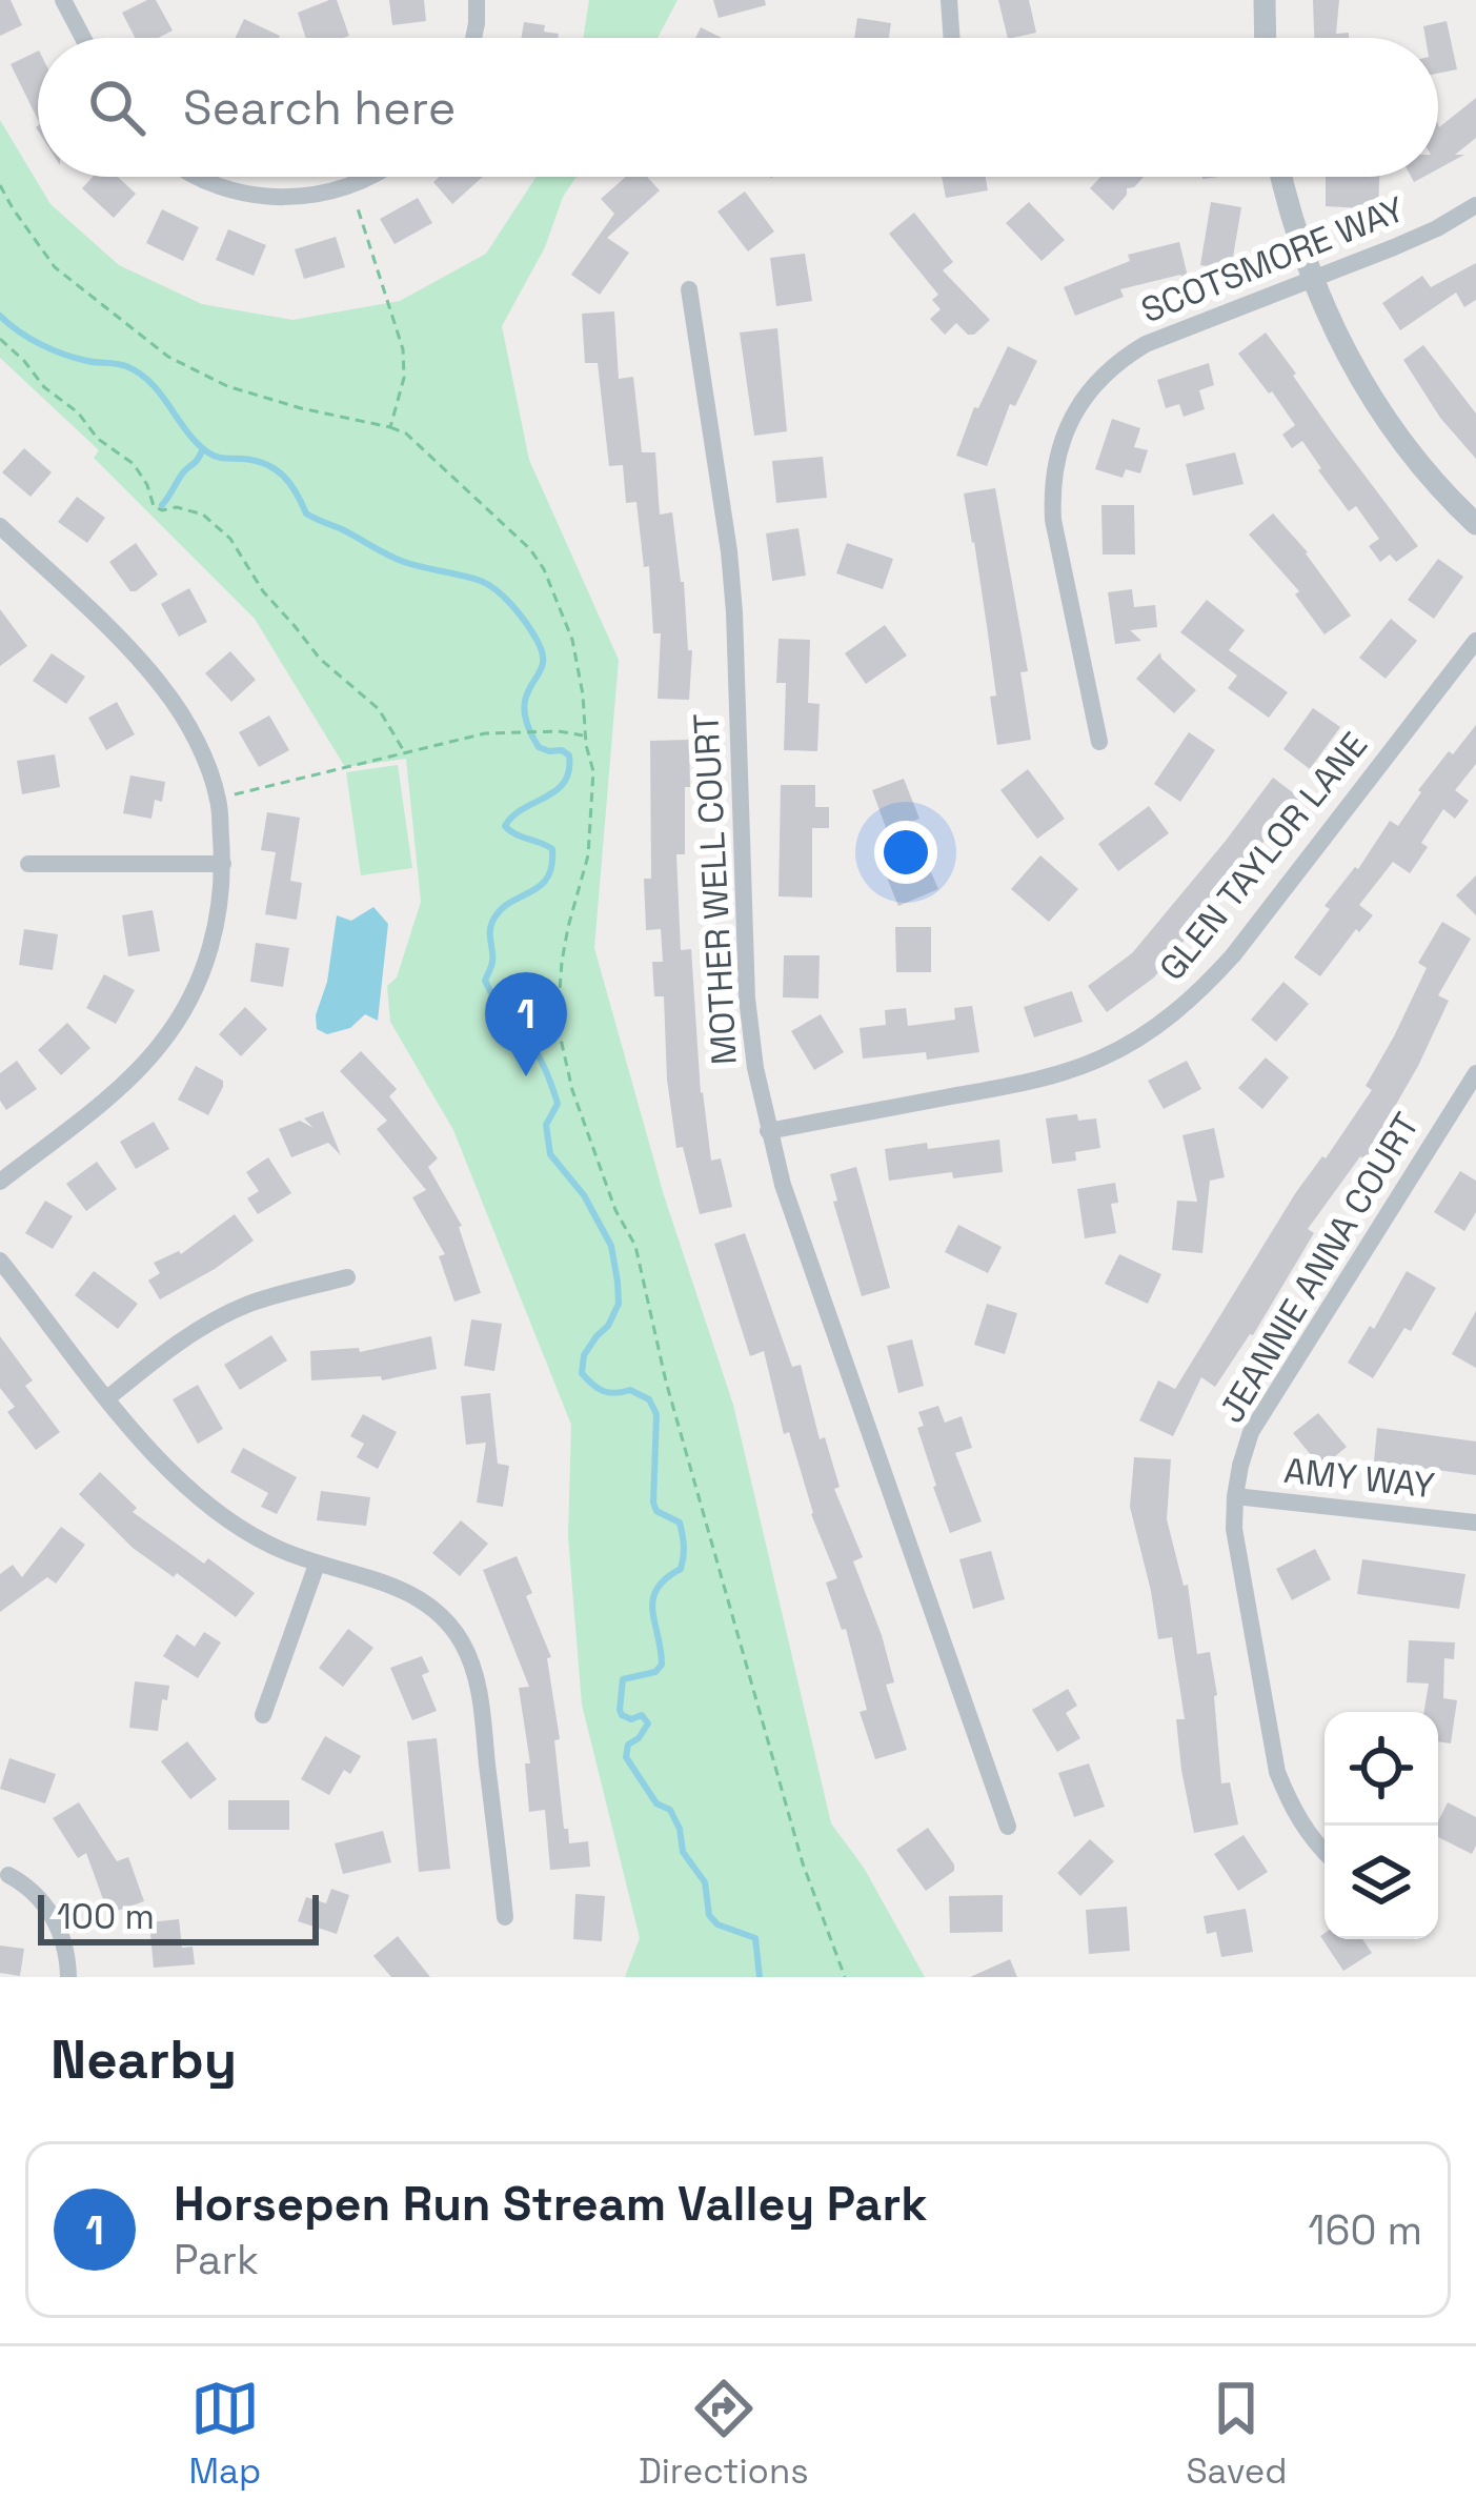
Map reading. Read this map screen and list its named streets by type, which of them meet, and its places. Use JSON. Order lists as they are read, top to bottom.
{
  "streets": {
    "street": [
      "SCOTSMORE WAY",
      "GLEN TAYLOR LANE",
      "MOTHER WELL COURT",
      "JEANNIE ANNA COURT",
      "AMY WAY"
    ]
  },
  "crossings": [
    ["GLEN TAYLOR LANE", "MOTHER WELL COURT"],
    ["JEANNIE ANNA COURT", "AMY WAY"]
  ],
  "scale_bar": "100 m",
  "page": {
    "search": "Search here",
    "pins": "1",
    "scale": "100 m",
    "heading": "Nearby",
    "list": [
      {
        "mark": "1",
        "name": "Horsepen Run Stream Valley Park",
        "note": "Park",
        "value": "160 m"
      }
    ],
    "nav": ["Map", "Directions", "Saved"]
  }
}
